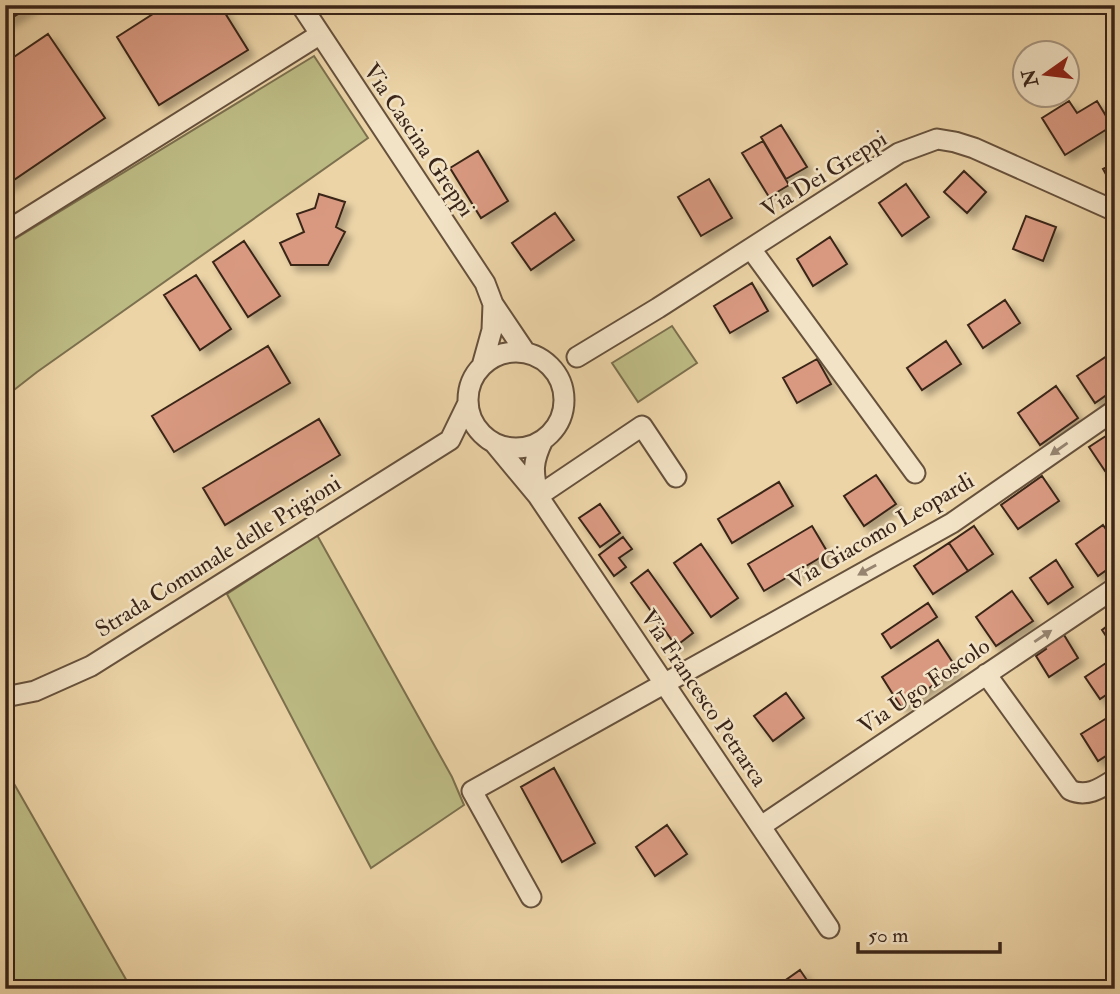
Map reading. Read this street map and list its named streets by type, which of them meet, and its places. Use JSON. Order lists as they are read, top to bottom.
{
  "streets": {
    "street": [
      "Via Cascina Greppi",
      "Via Dei Greppi",
      "Via Giacomo Leopardi",
      "Strada Comunale delle Prigioni",
      "Via Ugo Foscolo",
      "Via Francesco Petrarca"
    ]
  },
  "crossings": [
    ["Via Cascina Greppi", "Via Francesco Petrarca"],
    ["Via Giacomo Leopardi", "Via Francesco Petrarca"],
    ["Via Ugo Foscolo", "Via Francesco Petrarca"]
  ],
  "one_way": ["Via Giacomo Leopardi", "Via Ugo Foscolo"],
  "scale_bar": "50 m",
  "north": "left"
}
